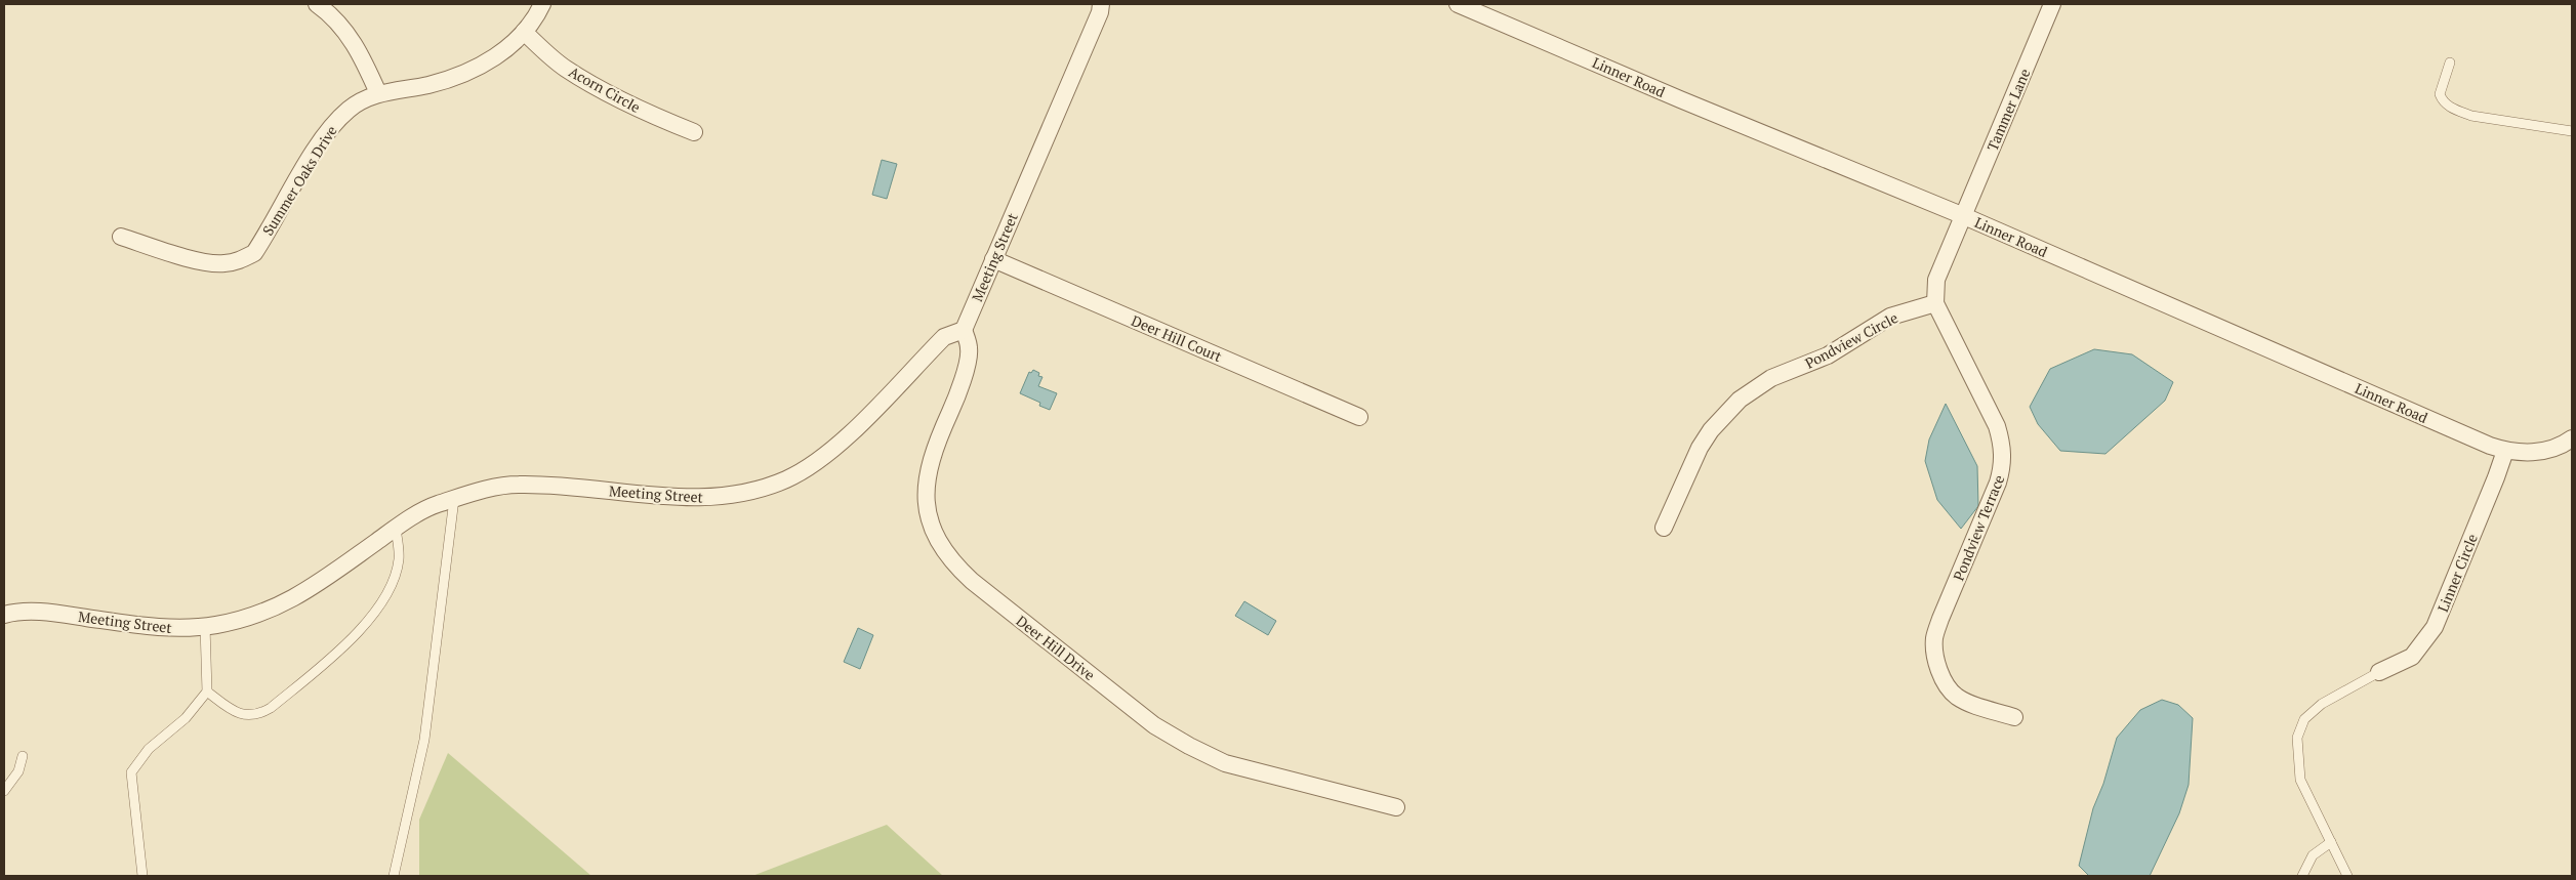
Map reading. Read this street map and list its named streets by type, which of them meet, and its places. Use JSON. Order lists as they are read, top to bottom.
{
  "streets": {
    "street": [
      "Linner Road",
      "Acorn Circle",
      "Tammer Lane",
      "Summer Oaks Drive",
      "Meeting Street",
      "Deer Hill Court",
      "Pondview Circle",
      "Pondview Terrace",
      "Linner Circle",
      "Deer Hill Drive"
    ]
  },
  "crossings": [
    ["Linner Road", "Tammer Lane"],
    ["Linner Road", "Linner Circle"],
    ["Acorn Circle", "Summer Oaks Drive"],
    ["Meeting Street", "Deer Hill Court"],
    ["Meeting Street", "Deer Hill Drive"],
    ["Pondview Circle", "Pondview Terrace"]
  ]
}
